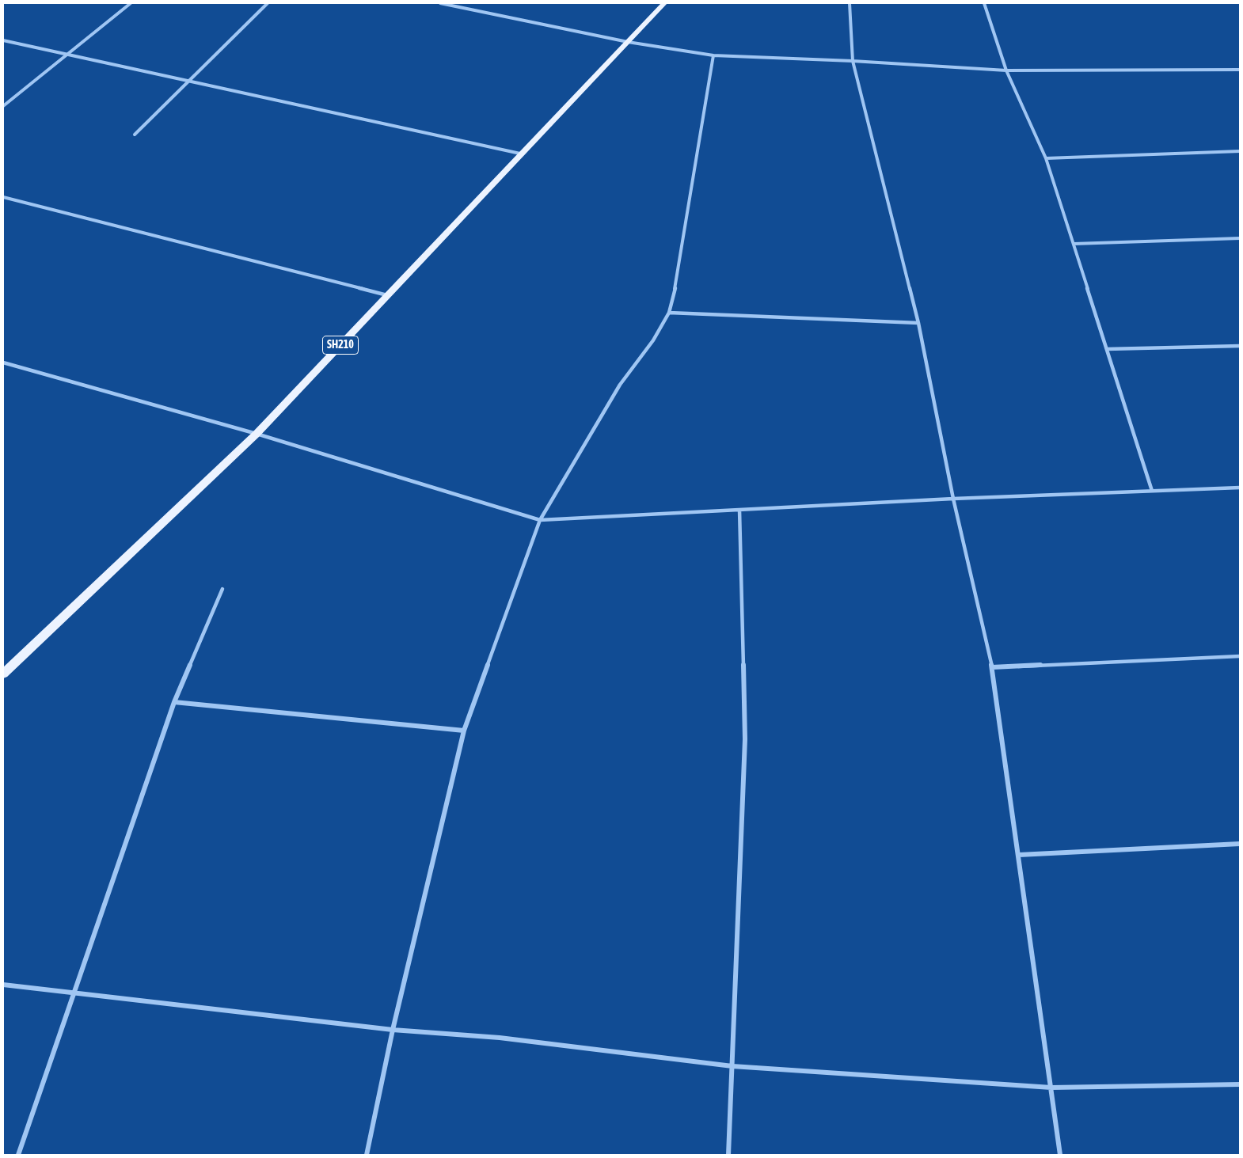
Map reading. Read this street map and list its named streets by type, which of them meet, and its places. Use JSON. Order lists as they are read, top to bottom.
{
  "streets": {
    "main road": ["SH210"]
  }
}
